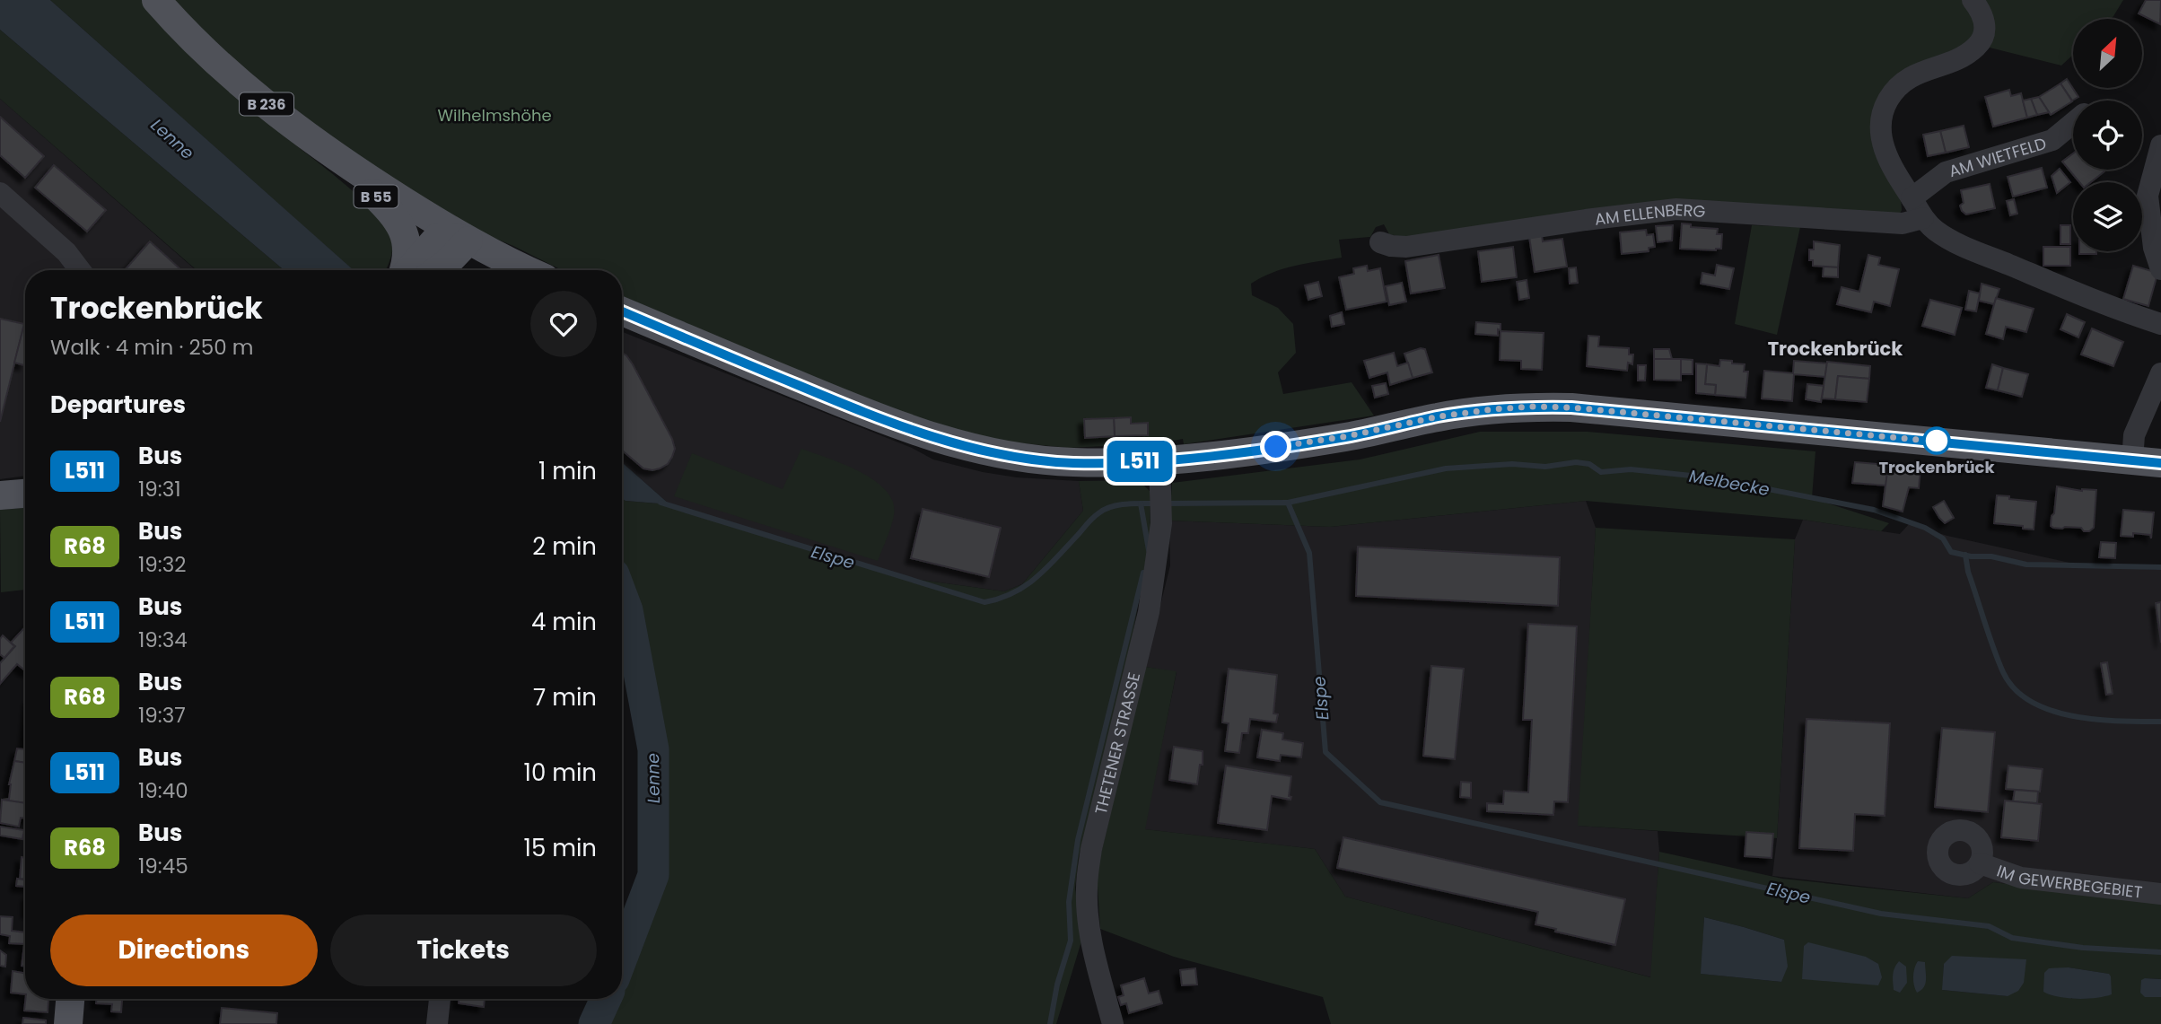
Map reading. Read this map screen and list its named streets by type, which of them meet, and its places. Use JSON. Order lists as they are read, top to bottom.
{
  "streets": {
    "main road": ["B 236", "B 55"],
    "street": [
      "AM WIETFELD",
      "AM ELLENBERG",
      "THETENER STRASSE",
      "IM GEWERBEGEBIET"
    ]
  },
  "crossings": [
    ["B 236", "B 55"]
  ],
  "districts": ["Trockenbrück"],
  "water": ["Lenne", "Melbecke", "Elspe"],
  "parks": ["Wilhelmshöhe"],
  "places": ["Trockenbrück"],
  "lines": ["bus line L511"],
  "north": "top right",
  "page": {
    "on_map": "L511",
    "heading": [
      ["Trockenbrück", "Walk · 4 min · 250 m"],
      "Departures"
    ],
    "list": [
      {
        "mark": "L511",
        "name": "Bus",
        "note": "19:31",
        "value": "1 min"
      },
      {
        "mark": "R68",
        "name": "Bus",
        "note": "19:32",
        "value": "2 min"
      },
      {
        "mark": "L511",
        "name": "Bus",
        "note": "19:34",
        "value": "4 min"
      },
      {
        "mark": "R68",
        "name": "Bus",
        "note": "19:37",
        "value": "7 min"
      },
      {
        "mark": "L511",
        "name": "Bus",
        "note": "19:40",
        "value": "10 min"
      },
      {
        "mark": "R68",
        "name": "Bus",
        "note": "19:45",
        "value": "15 min"
      }
    ],
    "buttons": ["Directions", "Tickets"]
  }
}
